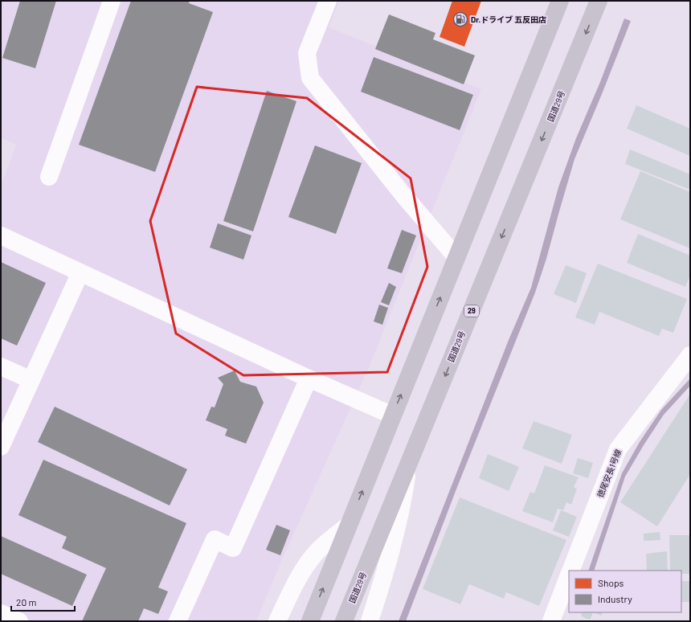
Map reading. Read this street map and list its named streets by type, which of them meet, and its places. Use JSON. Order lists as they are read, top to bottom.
{
  "streets": {
    "highway": ["国道29号", "29"],
    "street": ["徳尾安長1号線"]
  },
  "places": {
    "fuel station": ["Dr.ドライブ 五反田店"]
  },
  "legend": ["Shops", "Industry"],
  "scale_bar": "20 m"
}
